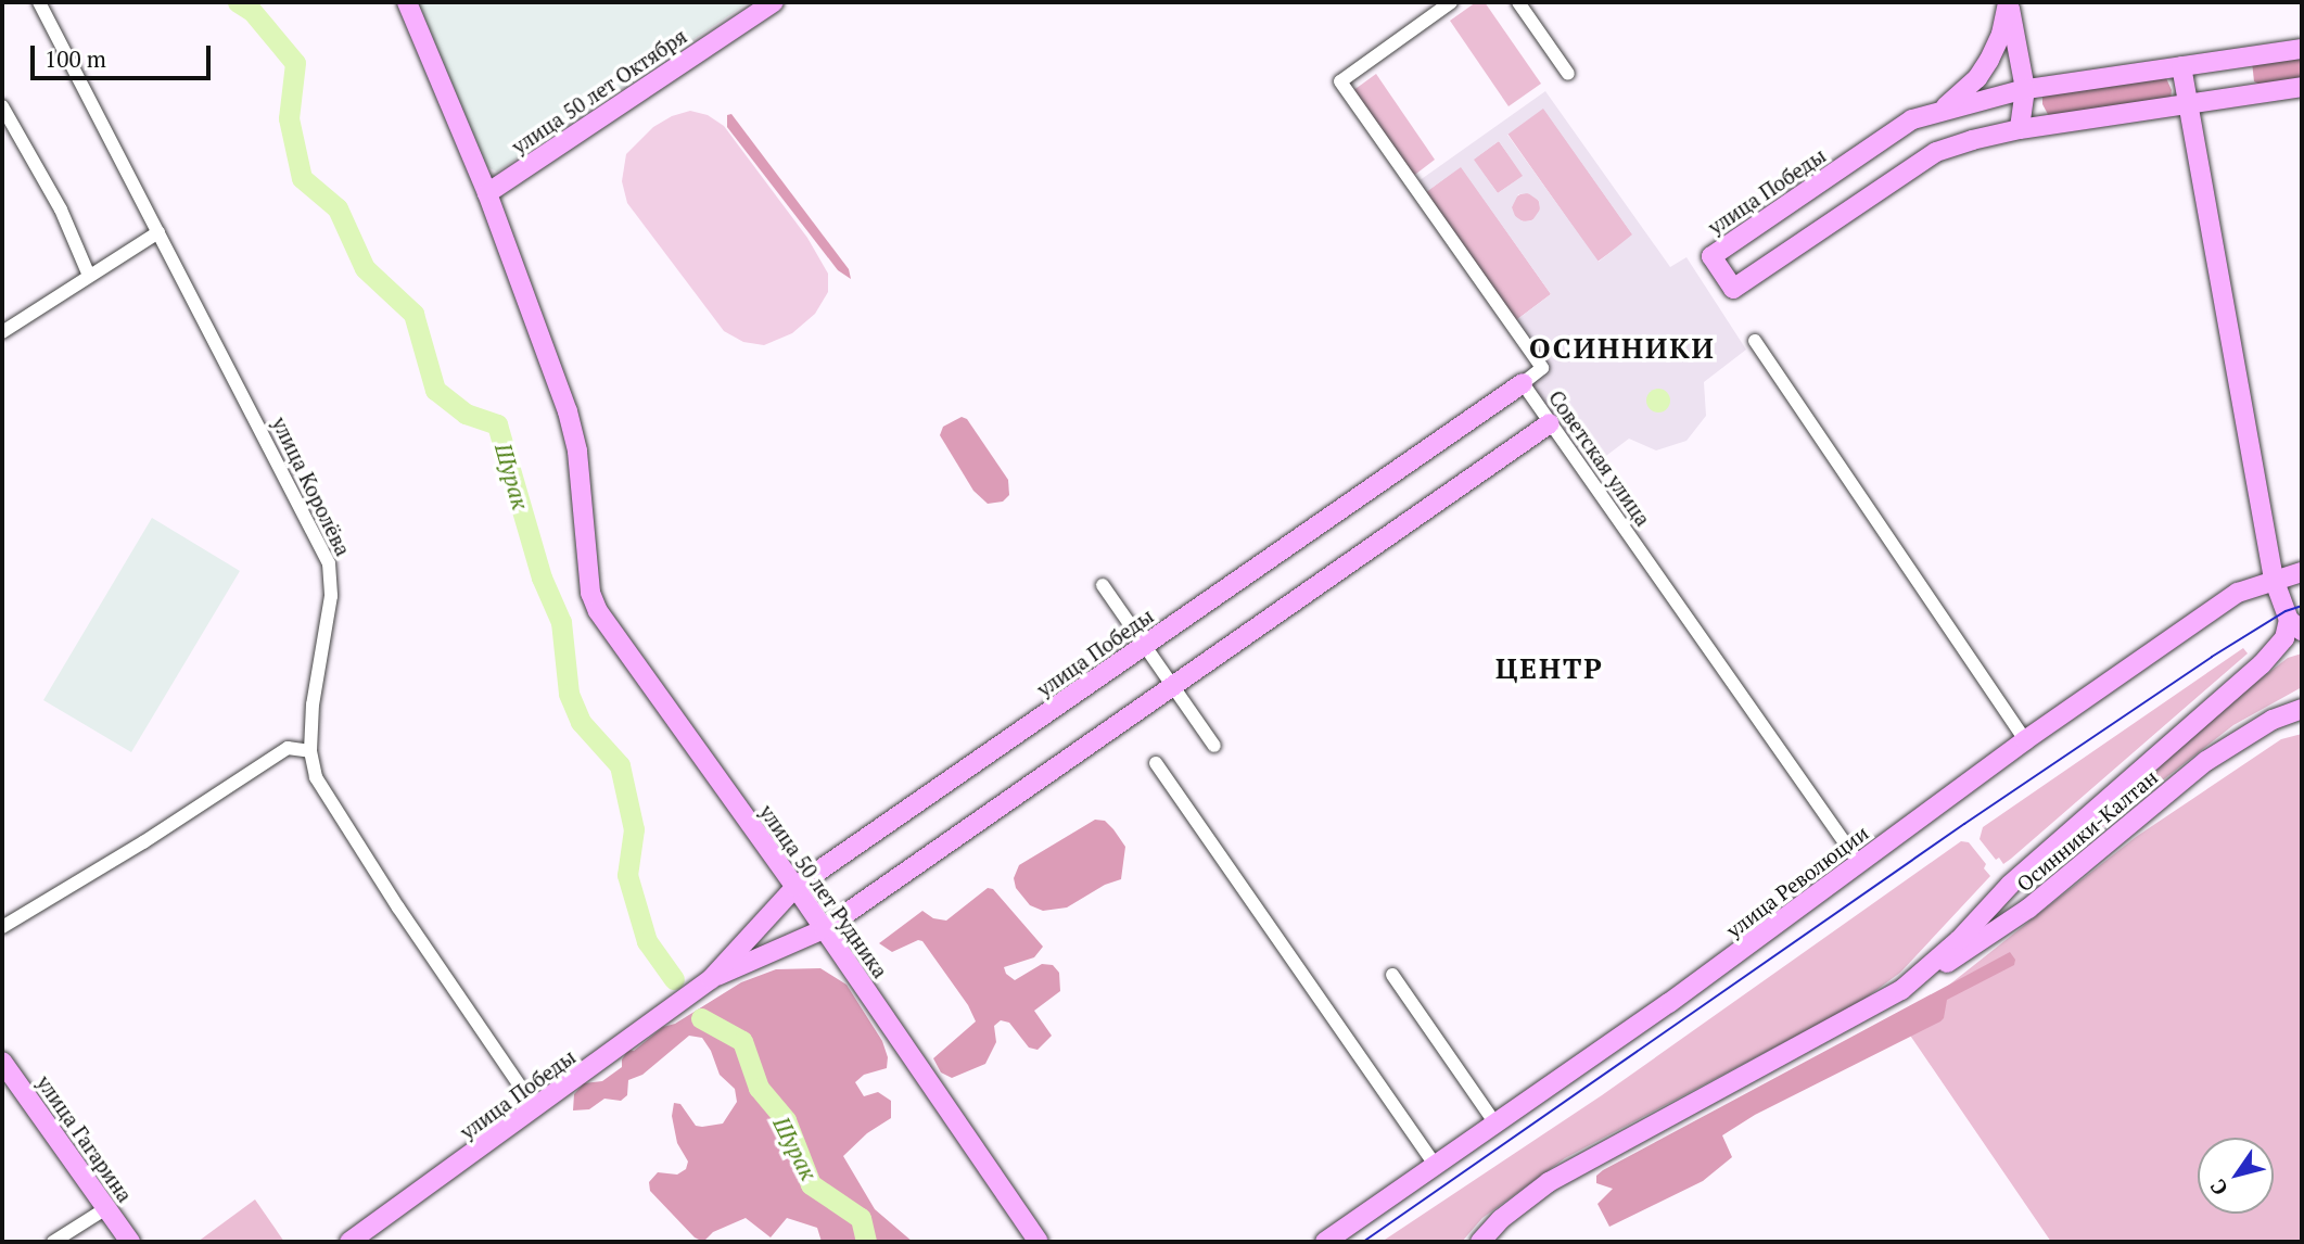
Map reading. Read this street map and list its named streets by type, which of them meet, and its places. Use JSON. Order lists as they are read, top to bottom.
{
  "streets": {
    "street": [
      "улица 50 лет Октября",
      "улица Победы",
      "Советская улица",
      "улица Королёва",
      "Осинники-Калтан",
      "улица Революции",
      "улица 50 лет Рудника",
      "улица Гагарина"
    ]
  },
  "crossings": [
    ["улица 50 лет Октября", "улица 50 лет Рудника"],
    ["улица Победы", "Советская улица"],
    ["улица Победы", "улица Королёва"],
    ["улица Победы", "улица 50 лет Рудника"],
    ["Советская улица", "улица Революции"]
  ],
  "districts": ["ОСИННИКИ", "ЦЕНТР"],
  "water": ["Шурак"],
  "scale_bar": "100 m",
  "north": "bottom left"
}
